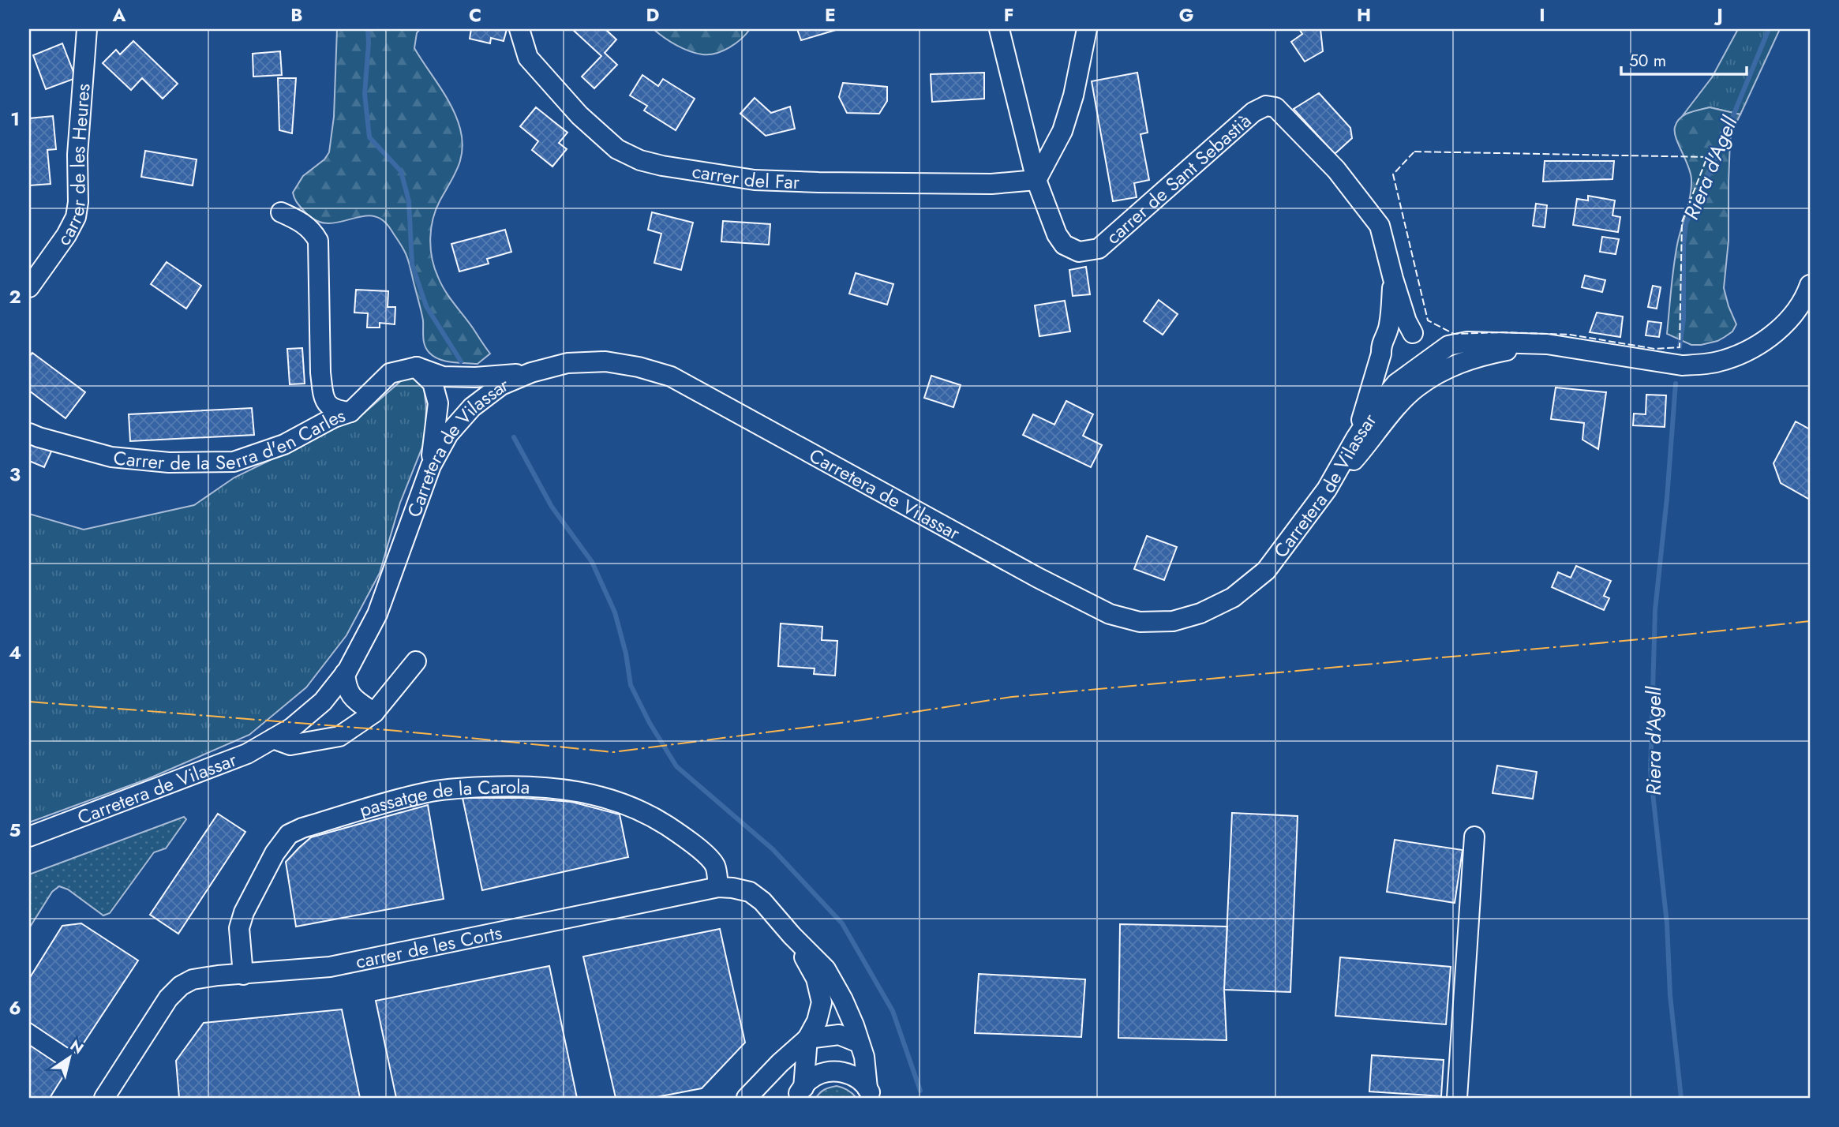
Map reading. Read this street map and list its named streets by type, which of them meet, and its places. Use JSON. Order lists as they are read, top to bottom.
{
  "streets": {
    "street": [
      "carrer de les Heures",
      "carrer del Far",
      "carrer de Sant Sebastià",
      "Carrer de la Serra d'en Carles",
      "Carretera de Vilassar",
      "passatge de la Carola",
      "carrer de les Corts"
    ]
  },
  "crossings": [
    ["carrer del Far", "carrer de Sant Sebastià"],
    ["passatge de la Carola", "carrer de les Corts"]
  ],
  "water": ["Riera d'Agell"],
  "scale_bar": "50 m",
  "north": "top right",
  "grid": {
    "columns": [
      "A",
      "B",
      "C",
      "D",
      "E",
      "F",
      "G",
      "H",
      "I",
      "J"
    ],
    "rows": [
      "1",
      "2",
      "3",
      "4",
      "5",
      "6"
    ]
  }
}
